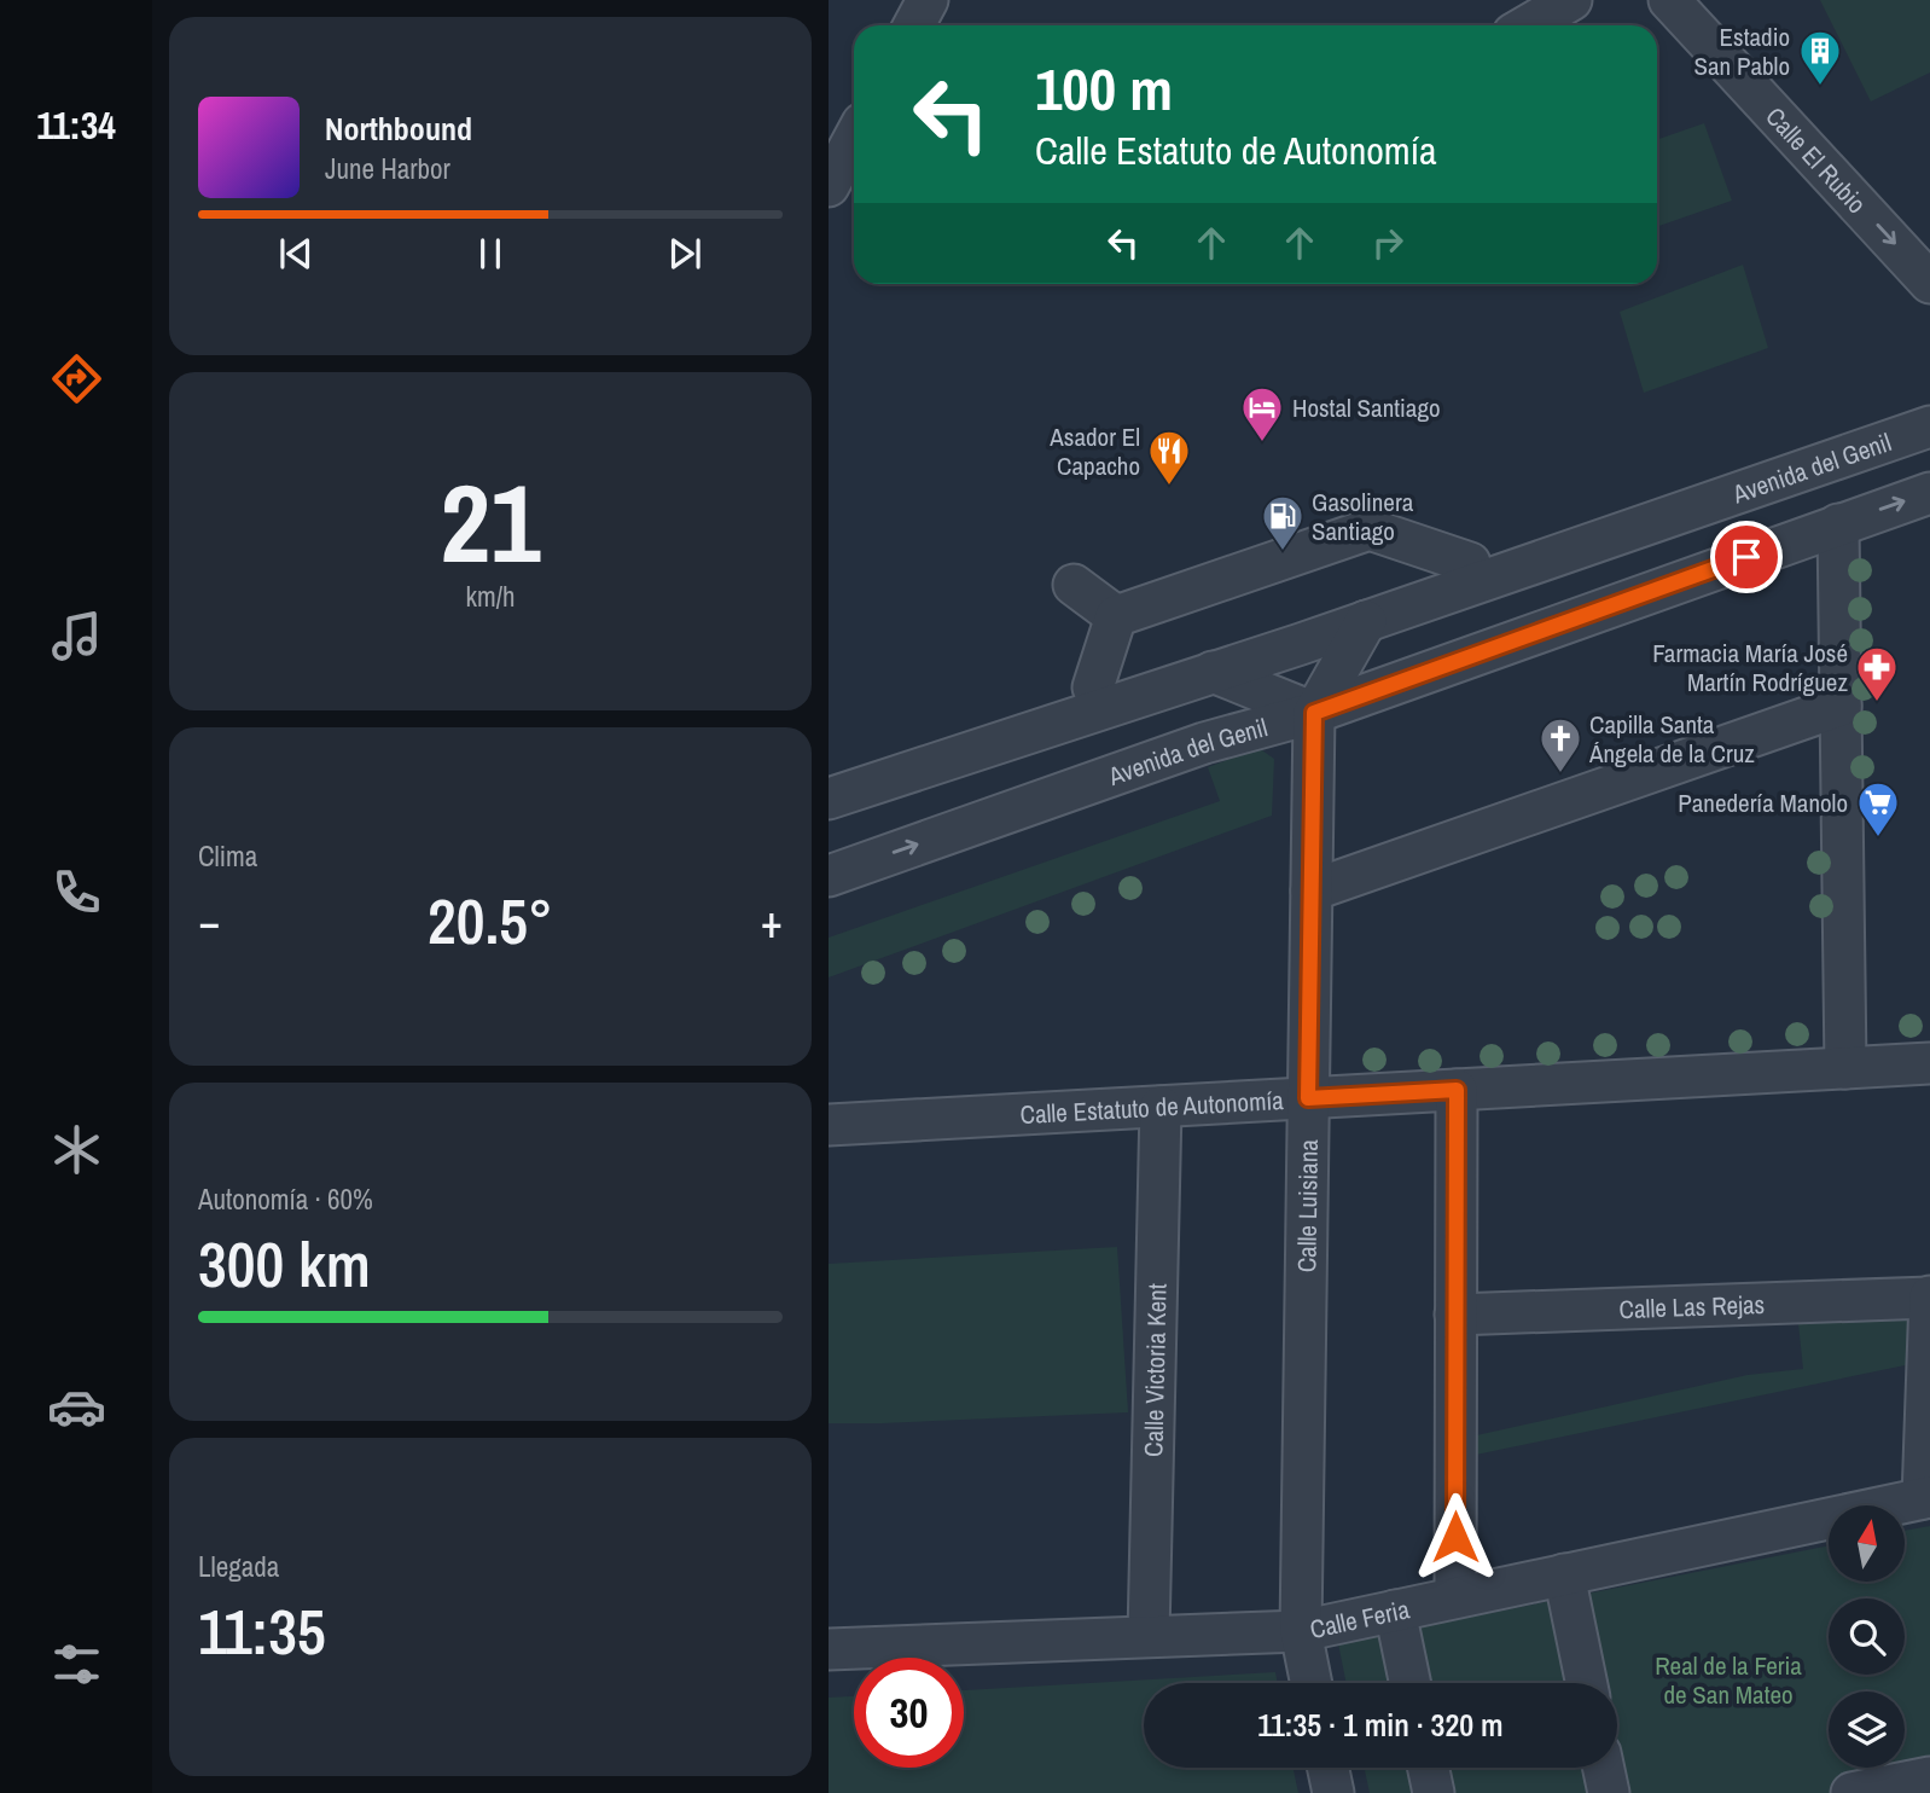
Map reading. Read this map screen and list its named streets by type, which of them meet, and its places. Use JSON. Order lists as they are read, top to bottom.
{
  "streets": {
    "street": [
      "Calle El Rubio",
      "Avenida del Genil",
      "Calle Estatuto de Autonomía",
      "Calle Luisiana",
      "Calle Las Rejas",
      "Calle Victoria Kent",
      "Calle Feria"
    ]
  },
  "crossings": [
    ["Avenida del Genil", "Calle Luisiana"],
    ["Calle Estatuto de Autonomía", "Calle Luisiana"],
    ["Calle Estatuto de Autonomía", "Calle Victoria Kent"],
    ["Calle Luisiana", "Calle Feria"],
    ["Calle Victoria Kent", "Calle Feria"]
  ],
  "one_way": ["Calle El Rubio"],
  "parks": ["Real de la Feria de San Mateo"],
  "places": {
    "building": ["Estadio San Pablo"],
    "hotel": ["Hostal Santiago"],
    "restaurant": ["Asador El Capacho"],
    "fuel station": ["Gasolinera Santiago"],
    "pharmacy": ["Farmacia María José Martín Rodríguez"],
    "church": ["Capilla Santa Ángela de la Cruz"],
    "supermarket": ["Panedería Manolo"]
  },
  "north": "top",
  "page": {
    "tabs": "11:34",
    "turn": ["100 m", "Calle Estatuto de Autonomía"],
    "song": ["Northbound", "June Harbor"],
    "tile": [
      ["21", "km/h"],
      "Clima",
      ["Autonomía · 60%", "300 km"],
      ["Llegada", "11:35"]
    ],
    "heat": ["−", "20.5°", "+"],
    "limit": "30",
    "trip": "11:35 · 1 min · 320 m"
  }
}
